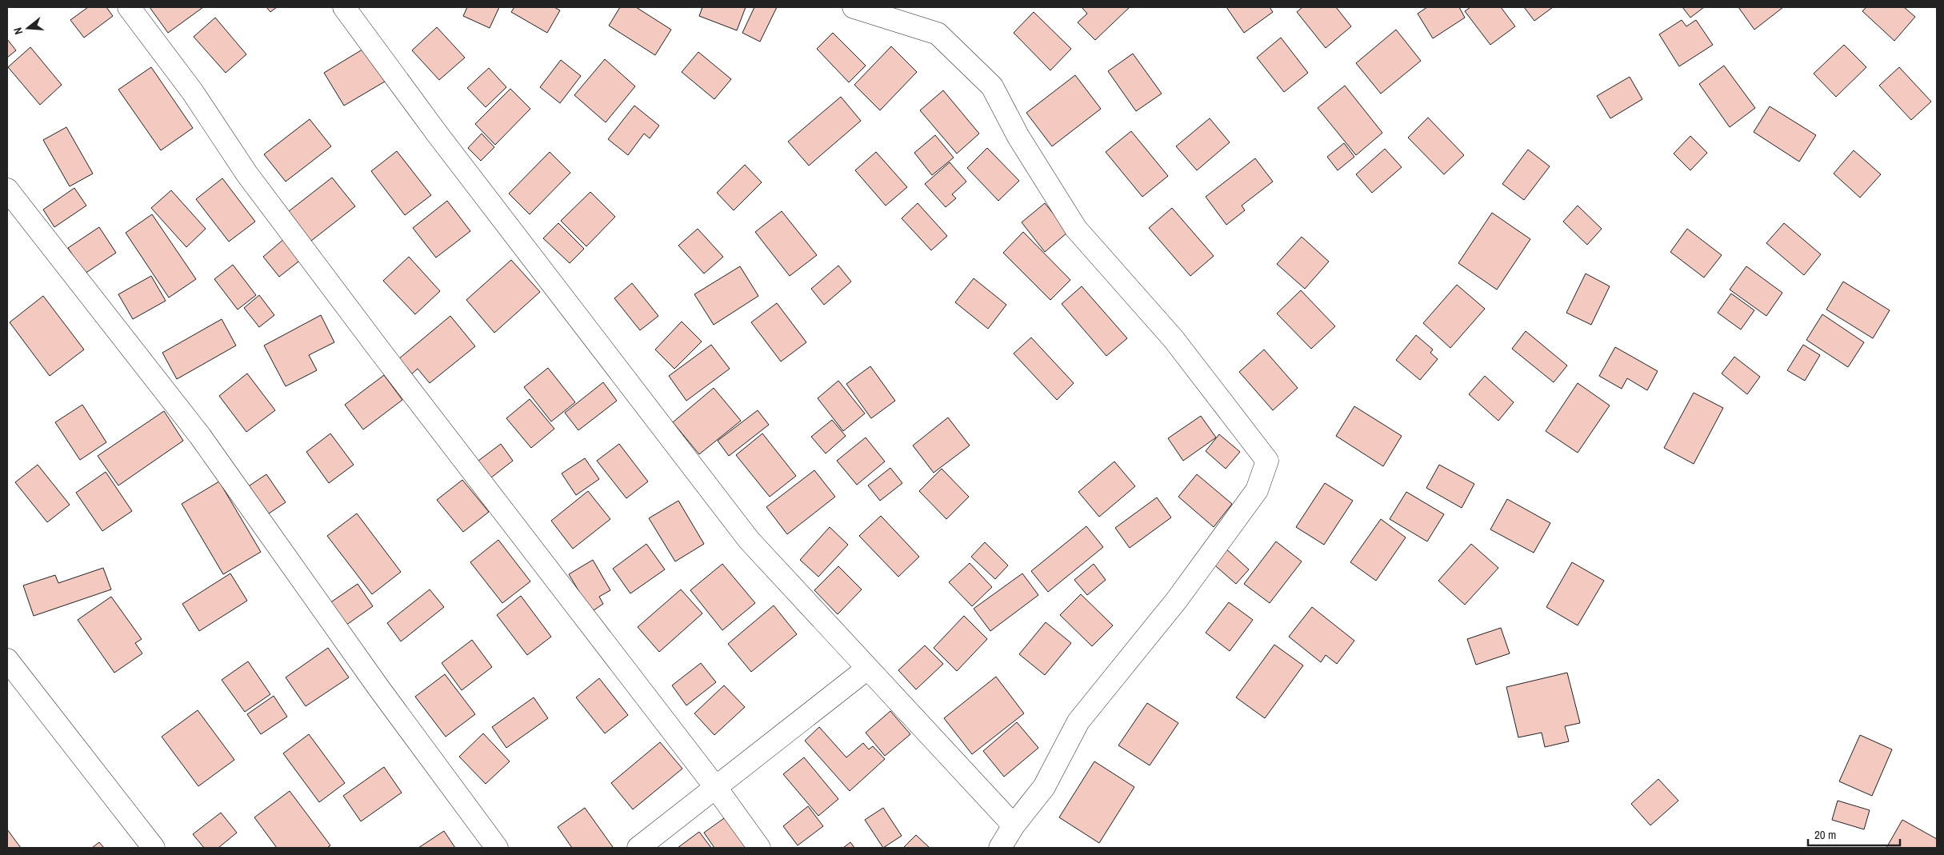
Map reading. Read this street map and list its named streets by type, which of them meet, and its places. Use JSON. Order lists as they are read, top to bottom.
{
  "scale_bar": "20 m",
  "north": "left"
}
